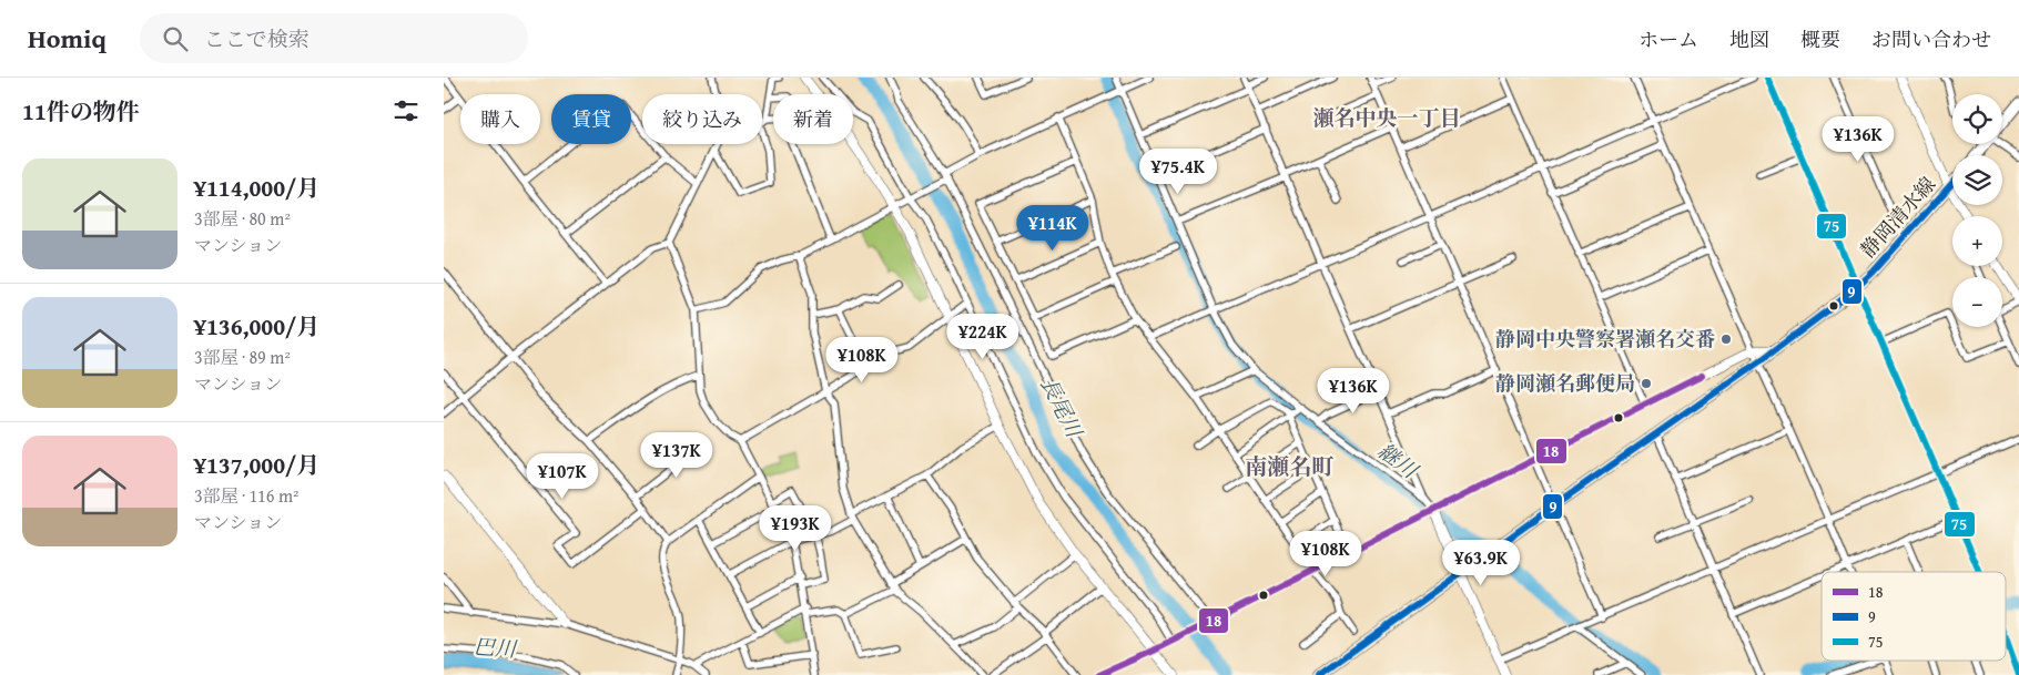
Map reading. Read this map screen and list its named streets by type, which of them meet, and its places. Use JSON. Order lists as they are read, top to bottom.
{
  "streets": {
    "main road": ["静岡清水線"]
  },
  "districts": ["瀬名中央一丁目", "南瀬名町"],
  "water": ["長尾川", "継川", "巴川"],
  "places": ["静岡中央警察署瀬名交番", "静岡瀬名郵便局"],
  "lines": ["transit line 75", "transit line 9", "transit line 18"],
  "legend": ["18", "9", "75"],
  "page": {
    "header": "Homiq",
    "search": "ここで検索",
    "nav": [
      "ホーム",
      "地図",
      "概要",
      "お問い合わせ"
    ],
    "heading": "11件の物件",
    "map_buttons": ["+", "−"],
    "chip": [
      "購入",
      "賃貸",
      "絞り込み",
      "新着"
    ],
    "price": [
      "¥136K",
      "¥75.4K",
      "¥114K",
      "¥224K",
      "¥108K",
      "¥136K",
      "¥137K",
      "¥107K",
      "¥193K",
      "¥108K",
      "¥63.9K"
    ],
    "list": [
      {
        "name": "¥114,000/月",
        "note": "3部屋 · 80 m² · マンション"
      },
      {
        "name": "¥136,000/月",
        "note": "3部屋 · 89 m² · マンション"
      },
      {
        "name": "¥137,000/月",
        "note": "3部屋 · 116 m² · マンション"
      }
    ]
  }
}
